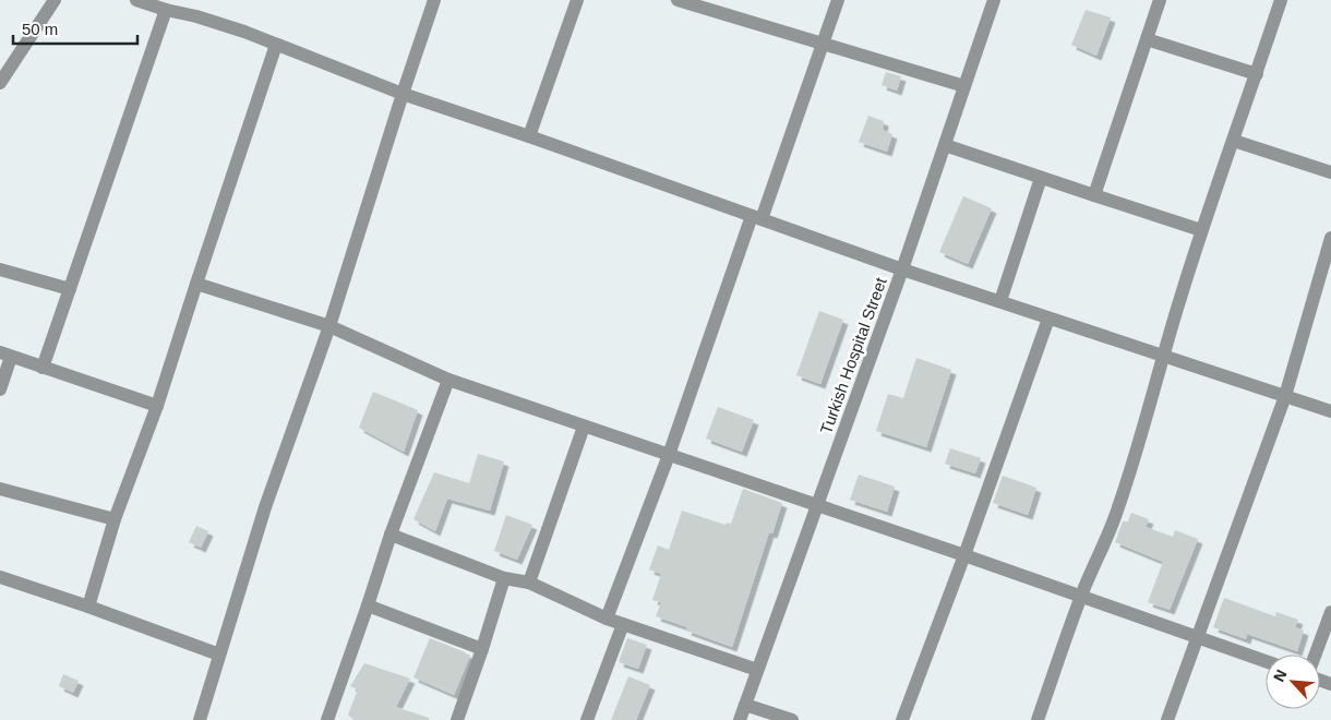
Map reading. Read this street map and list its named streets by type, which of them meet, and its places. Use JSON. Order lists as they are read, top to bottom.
{
  "streets": {
    "street": ["Turkish Hospital Street"]
  },
  "scale_bar": "50 m",
  "north": "top left"
}
